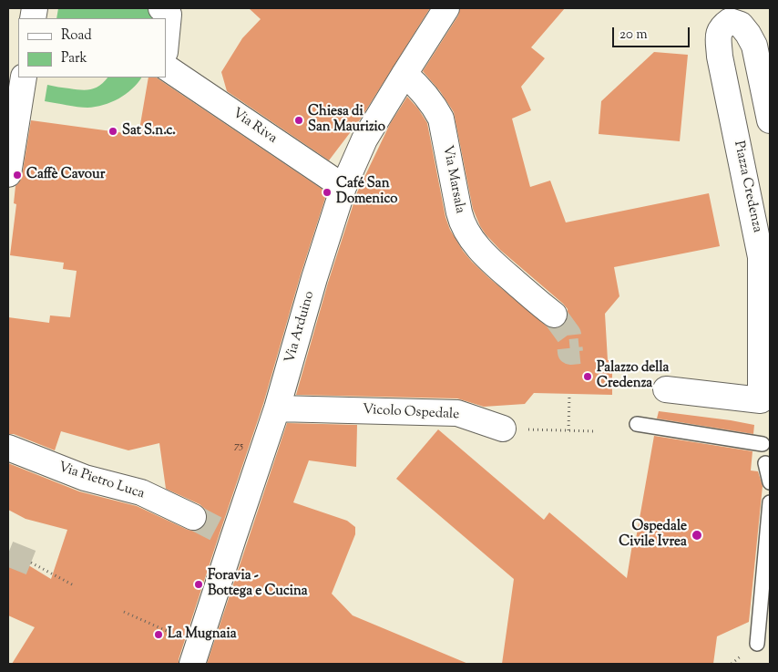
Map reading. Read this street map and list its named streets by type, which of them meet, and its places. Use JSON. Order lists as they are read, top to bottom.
{
  "streets": {
    "street": [
      "Via Riva",
      "Via Marsala",
      "Piazza Credenza",
      "Via Arduino",
      "Vicolo Ospedale",
      "Via Pietro Luca"
    ]
  },
  "crossings": [
    ["Via Riva", "Via Arduino"],
    ["Via Marsala", "Via Arduino"],
    ["Via Arduino", "Vicolo Ospedale"]
  ],
  "places": [
    "Chiesa di San Maurizio",
    "Sat S.n.c.",
    "Caffè Cavour",
    "Café San Domenico",
    "Palazzo della Credenza",
    "Ospedale Civile Ivrea",
    "Foravia - Bottega e Cucina",
    "La Mugnaia"
  ],
  "house_numbers": ["75"],
  "legend": ["Road", "Park"],
  "scale_bar": "20 m"
}
